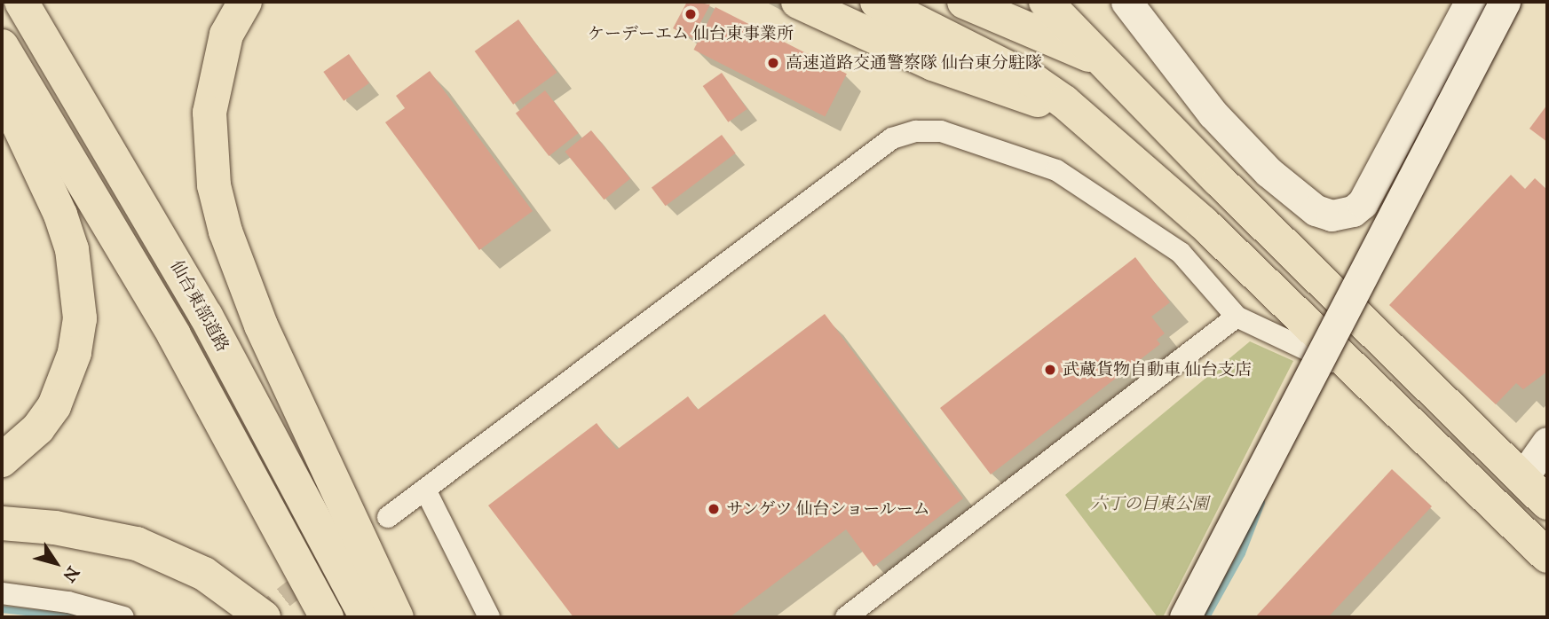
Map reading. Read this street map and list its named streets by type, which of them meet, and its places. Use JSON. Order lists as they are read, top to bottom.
{
  "streets": {
    "highway": ["仙台東部道路"]
  },
  "parks": ["六丁の目東公園"],
  "places": [
    "ケーデーエム 仙台東事業所",
    "高速道路交通警察隊 仙台東分駐隊",
    "武蔵貨物自動車 仙台支店",
    "サンゲツ 仙台ショールーム"
  ],
  "north": "bottom right"
}
